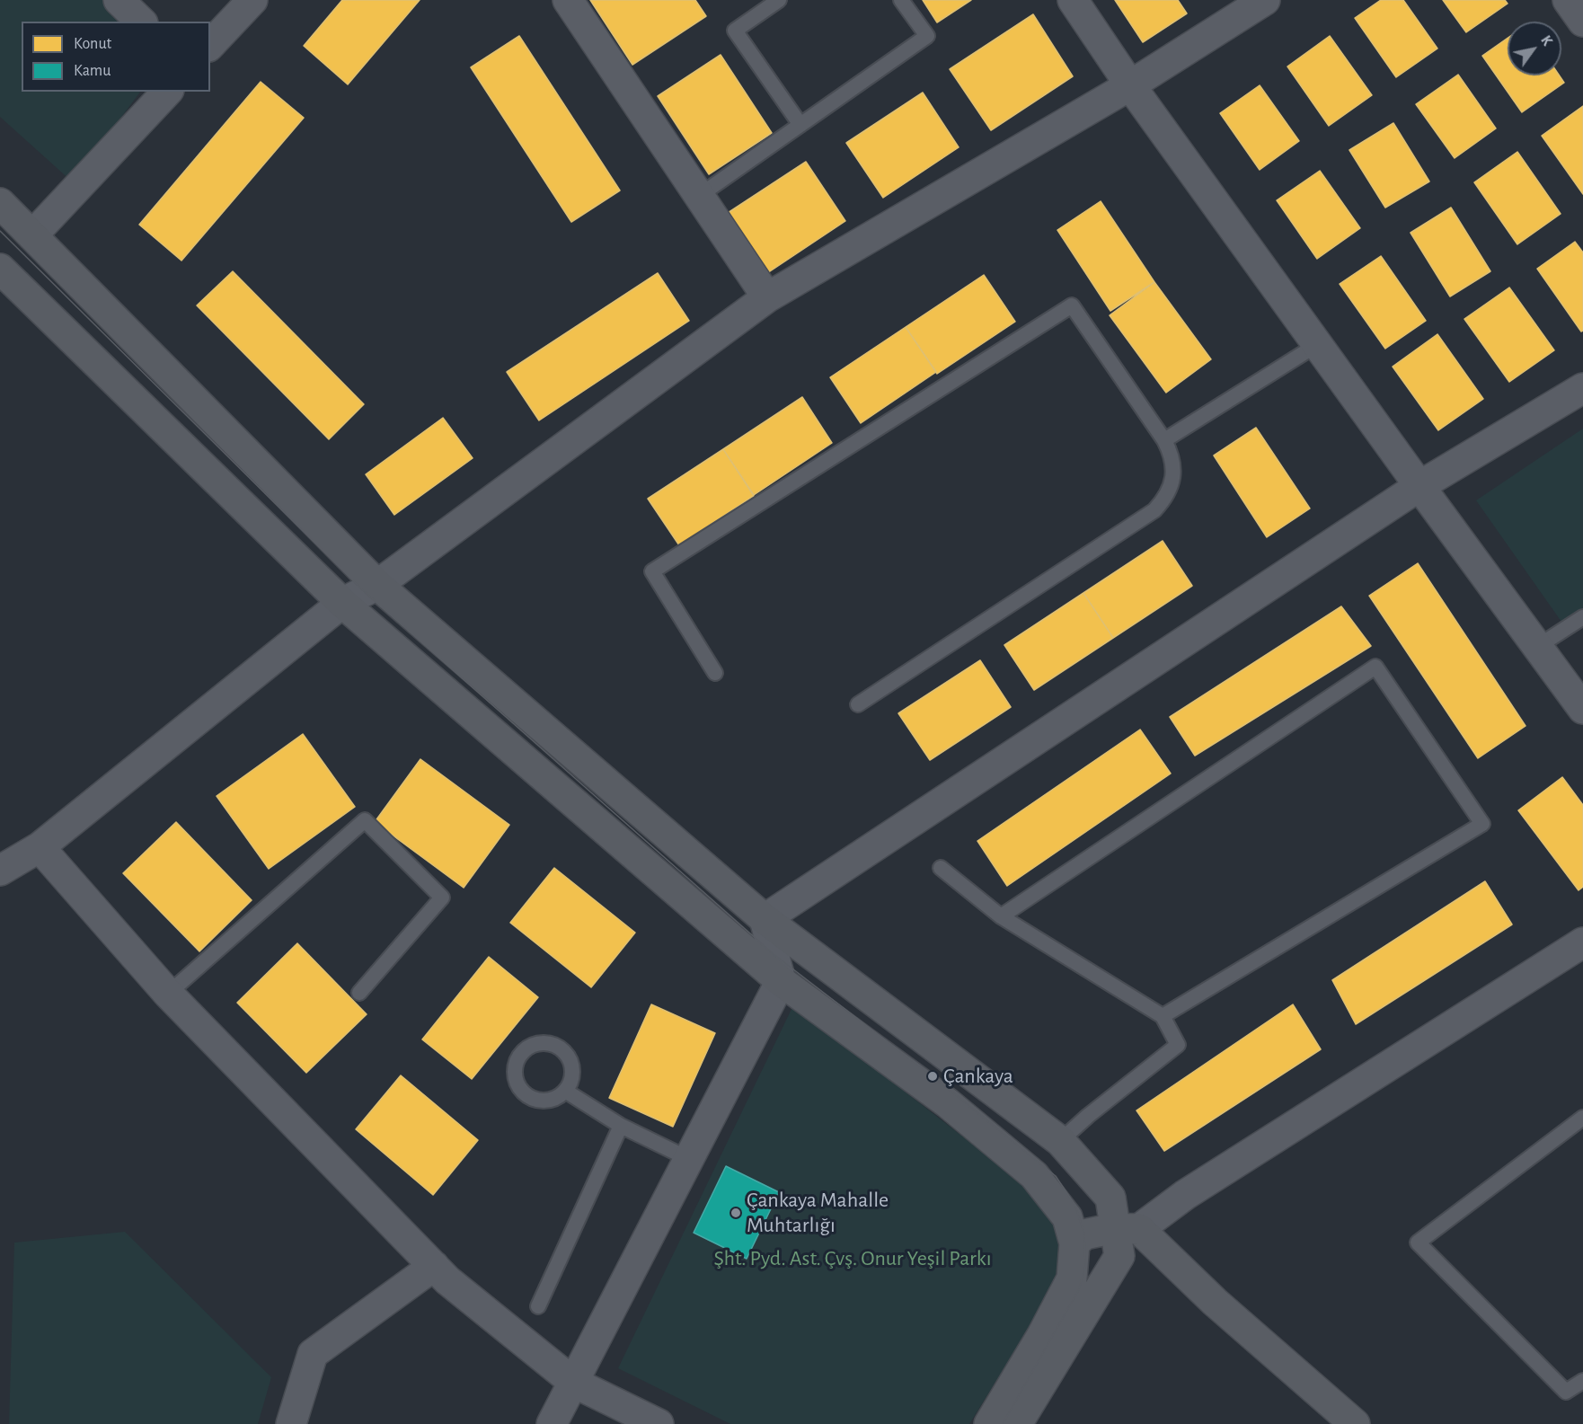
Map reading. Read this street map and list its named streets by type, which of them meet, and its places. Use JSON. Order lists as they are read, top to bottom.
{
  "parks": ["Şht. Pyd. Ast. Çvş. Onur Yeşil Parkı"],
  "places": ["Çankaya", "Çankaya Mahalle Muhtarlığı"],
  "legend": ["Konut", "Kamu"],
  "north": "top right"
}
